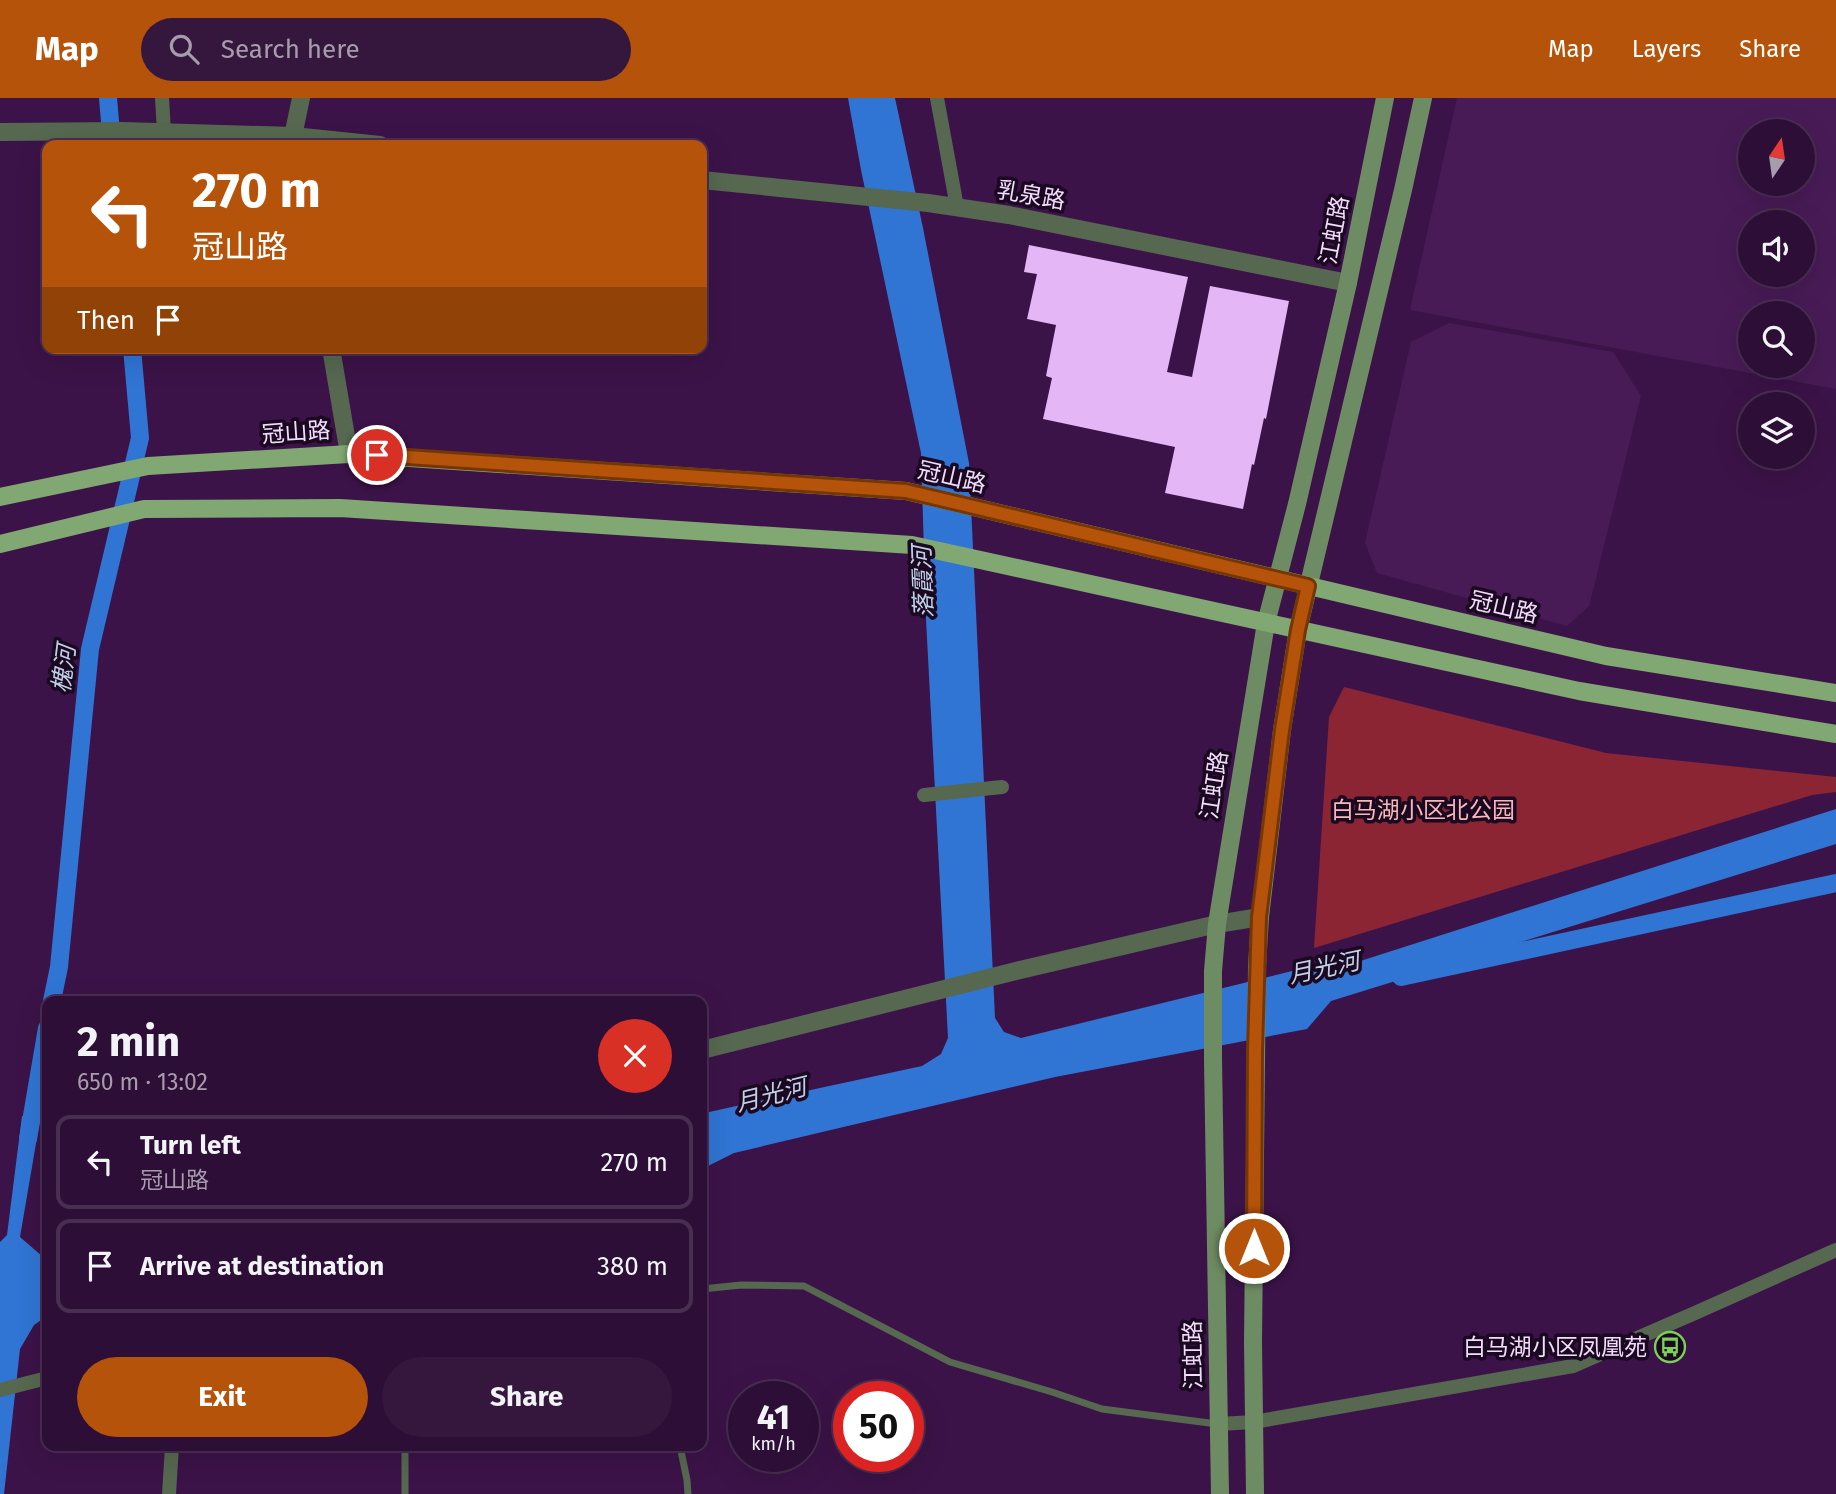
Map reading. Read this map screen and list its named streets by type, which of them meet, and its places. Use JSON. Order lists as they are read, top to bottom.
{
  "streets": {
    "main road": ["江虹路", "冠山路"],
    "street": ["乳泉路"]
  },
  "crossings": [
    ["乳泉路", "江虹路"],
    ["江虹路", "冠山路"]
  ],
  "water": ["落霞河", "槐河", "月光河"],
  "parks": ["白马湖小区北公园"],
  "places": {
    "bus stop": ["白马湖小区凤凰苑"]
  },
  "north": "top",
  "page": {
    "header": "Map",
    "search": "Search here",
    "nav": ["Map", "Layers", "Share"],
    "turn": ["270 m", "冠山路"],
    "then": "Then",
    "heading": ["2 min", "650 m · 13:02"],
    "list": [
      {
        "name": "Turn left",
        "note": "冠山路",
        "value": "270 m"
      },
      {
        "name": "Arrive at destination",
        "value": "380 m"
      }
    ],
    "buttons": ["Exit", "Share"],
    "speed": "41 km/h",
    "limit": "50"
  }
}
